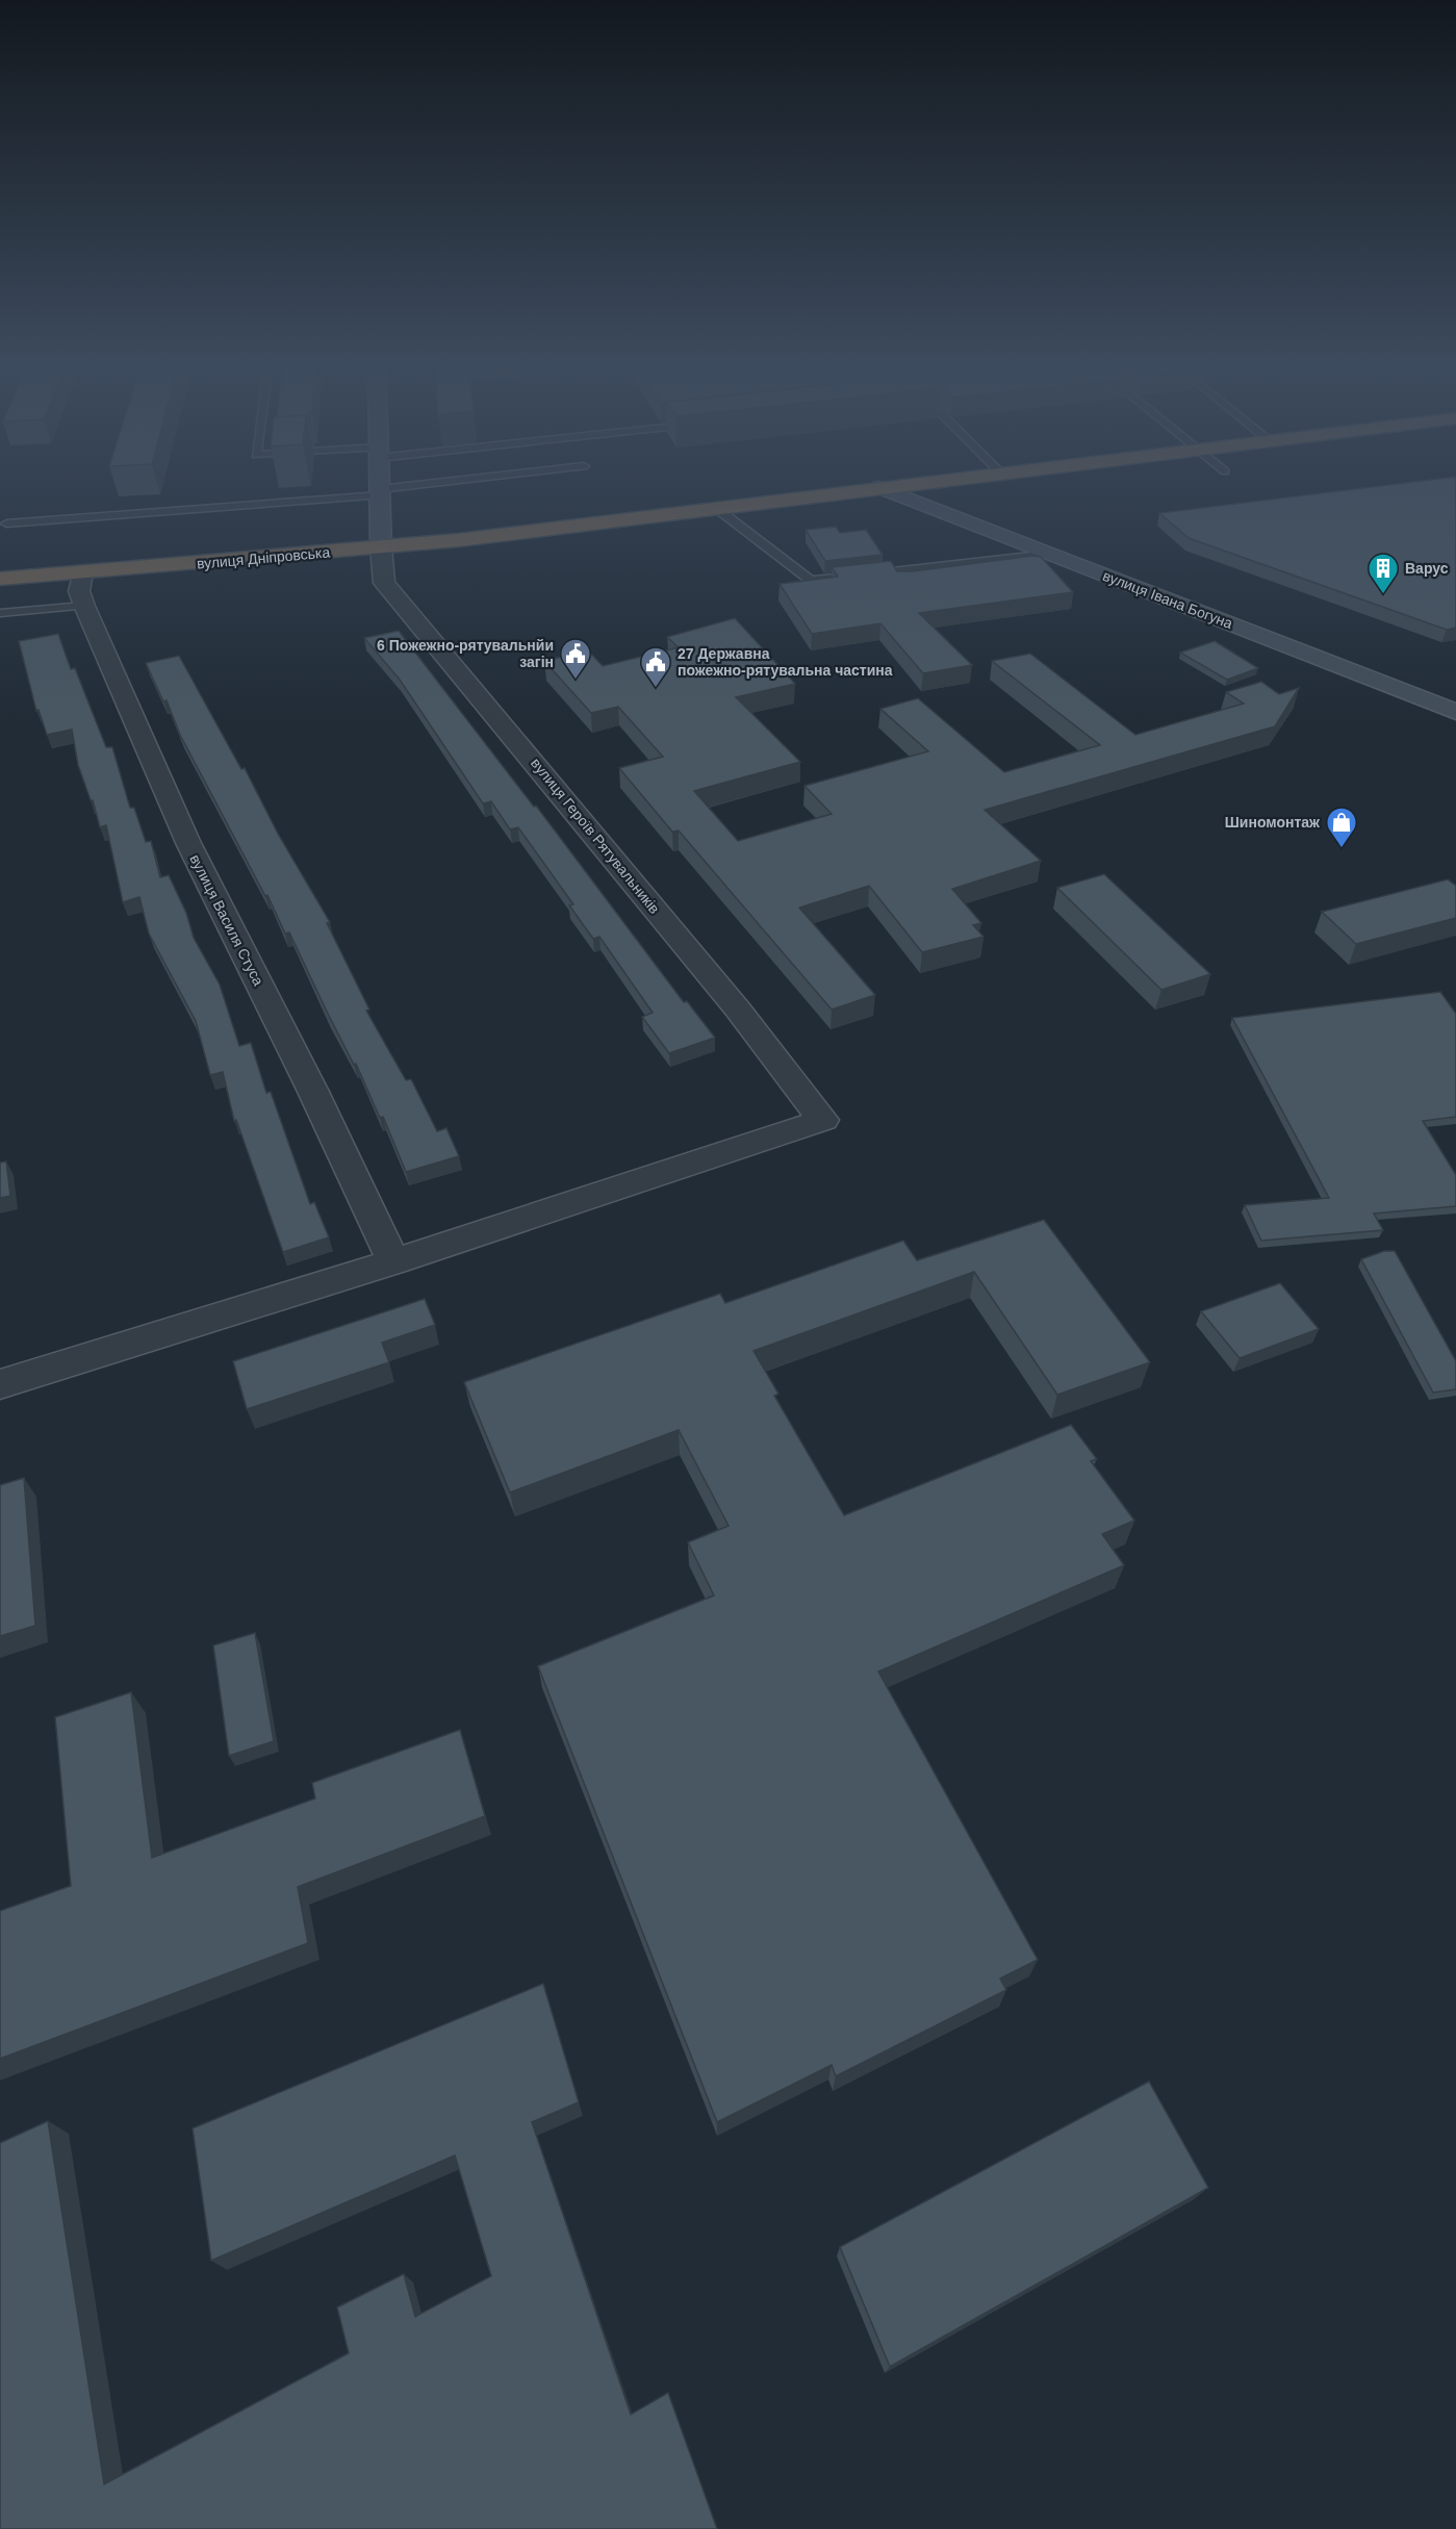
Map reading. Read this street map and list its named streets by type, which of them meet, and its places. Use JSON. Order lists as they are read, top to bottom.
{
  "streets": {
    "highway": ["вулиця Дніпровська"],
    "street": ["вулиця Івана Богуна", "вулиця Героїв Рятувальників", "вулиця Василя Стуса"]
  },
  "crossings": [
    ["вулиця Дніпровська", "вулиця Івана Богуна"],
    ["вулиця Дніпровська", "вулиця Героїв Рятувальників"],
    ["вулиця Дніпровська", "вулиця Василя Стуса"],
    ["вулиця Героїв Рятувальників", "вулиця Василя Стуса"]
  ],
  "places": {
    "building": ["Варус"],
    "public building": ["6 Пожежно-рятувальнйи загін", "27 Державна пожежно-рятувальна частина"],
    "shop": ["Шиномонтаж"]
  }
}
